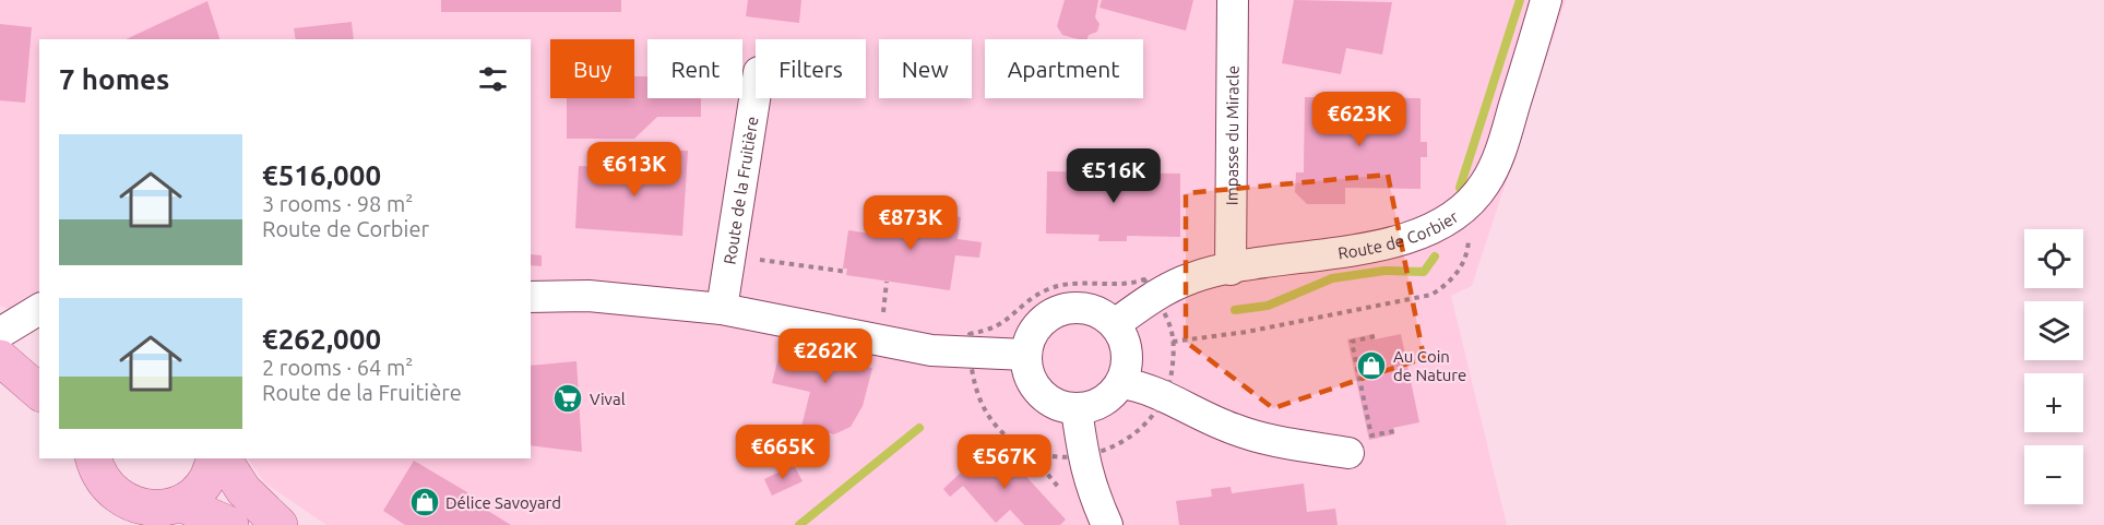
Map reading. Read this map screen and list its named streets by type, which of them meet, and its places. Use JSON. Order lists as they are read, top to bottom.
{
  "streets": {
    "street": ["Impasse du Miracle", "Route de la Fruitière", "Route de Corbier"]
  },
  "crossings": [
    ["Impasse du Miracle", "Route de Corbier"]
  ],
  "places": {
    "shop": ["Au Coin de Nature", "Délice Savoyard"],
    "supermarket": ["Vival"]
  },
  "page": {
    "chip": [
      "Buy",
      "Rent",
      "Filters",
      "New",
      "Apartment"
    ],
    "heading": "7 homes",
    "price": [
      "€623K",
      "€613K",
      "€516K",
      "€873K",
      "€262K",
      "€665K",
      "€567K"
    ],
    "list": [
      {
        "name": "€516,000",
        "note": "3 rooms · 98 m² · Route de Corbier"
      },
      {
        "name": "€262,000",
        "note": "2 rooms · 64 m² · Route de la Fruitière"
      }
    ],
    "map_buttons": ["+", "−"]
  }
}
